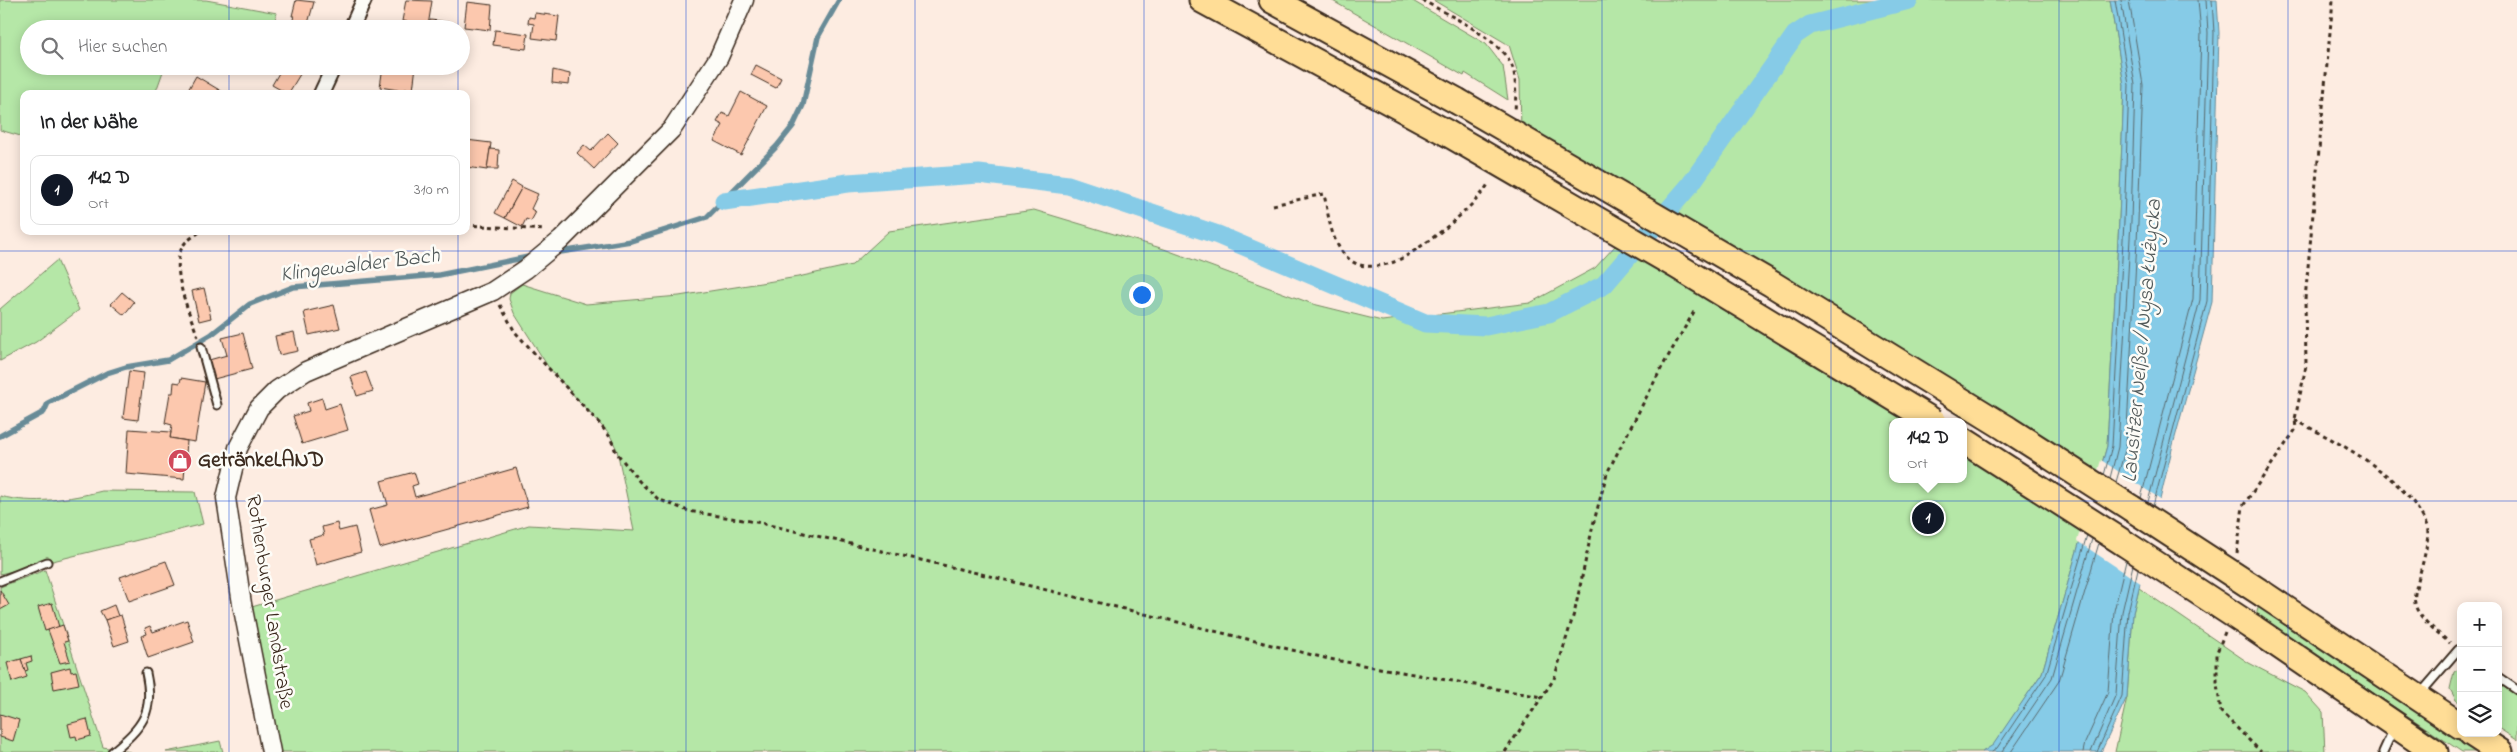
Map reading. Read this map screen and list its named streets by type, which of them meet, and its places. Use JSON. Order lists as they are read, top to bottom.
{
  "streets": {
    "street": ["Rothenburger Landstraße"]
  },
  "water": ["Klingewalder Bach", "Lausitzer Neiße / Nysa Łużycka"],
  "places": {
    "shop": ["GetränkeLAND"]
  },
  "page": {
    "search": "Hier suchen",
    "heading": "In der Nähe",
    "list": [
      {
        "mark": "1",
        "name": "142 D",
        "note": "Ort",
        "value": "310 m"
      }
    ],
    "popup": ["142 D", "Ort"],
    "pins": "1",
    "map_buttons": ["+", "−"]
  }
}
